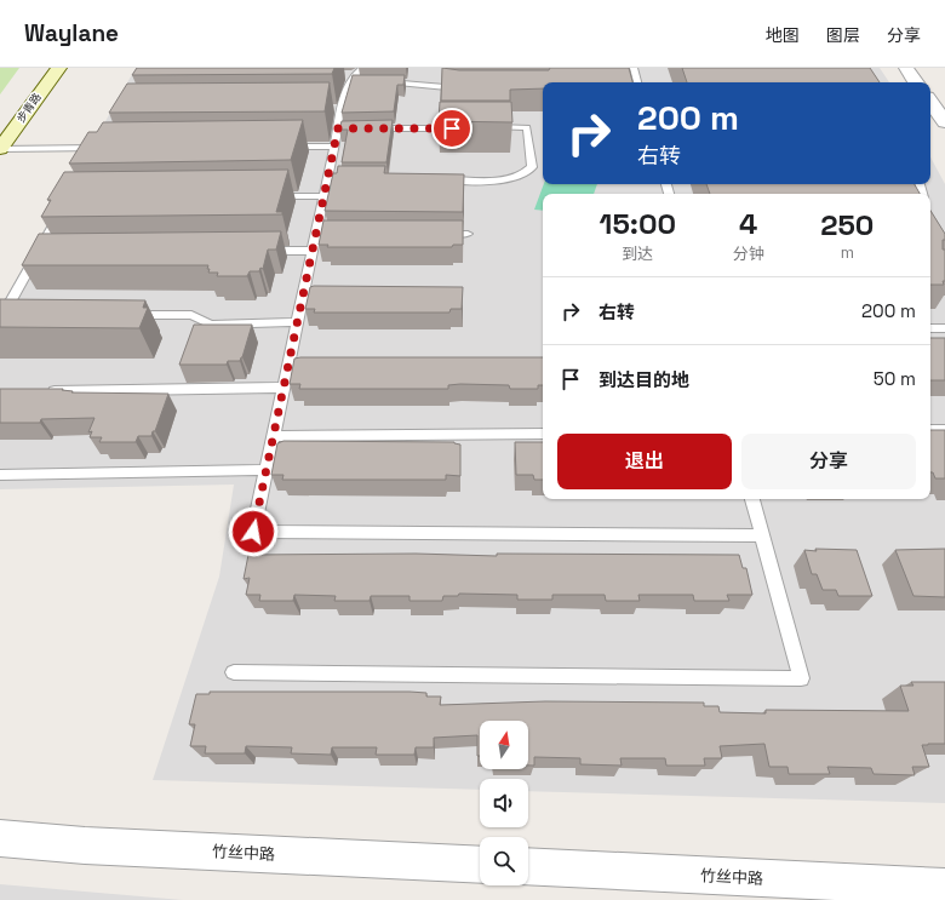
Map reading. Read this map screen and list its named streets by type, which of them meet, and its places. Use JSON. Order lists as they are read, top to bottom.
{
  "streets": {
    "street": ["步青路", "竹丝中路"]
  },
  "north": "top",
  "page": {
    "header": "Waylane",
    "nav": ["地图", "图层", "分享"],
    "turn": ["200 m", "右转"],
    "eta": [
      "15:00",
      "到达",
      "4",
      "分钟",
      "250",
      "m"
    ],
    "list": [
      {
        "name": "右转",
        "value": "200 m"
      },
      {
        "name": "到达目的地",
        "value": "50 m"
      }
    ],
    "buttons": ["退出", "分享"]
  }
}
